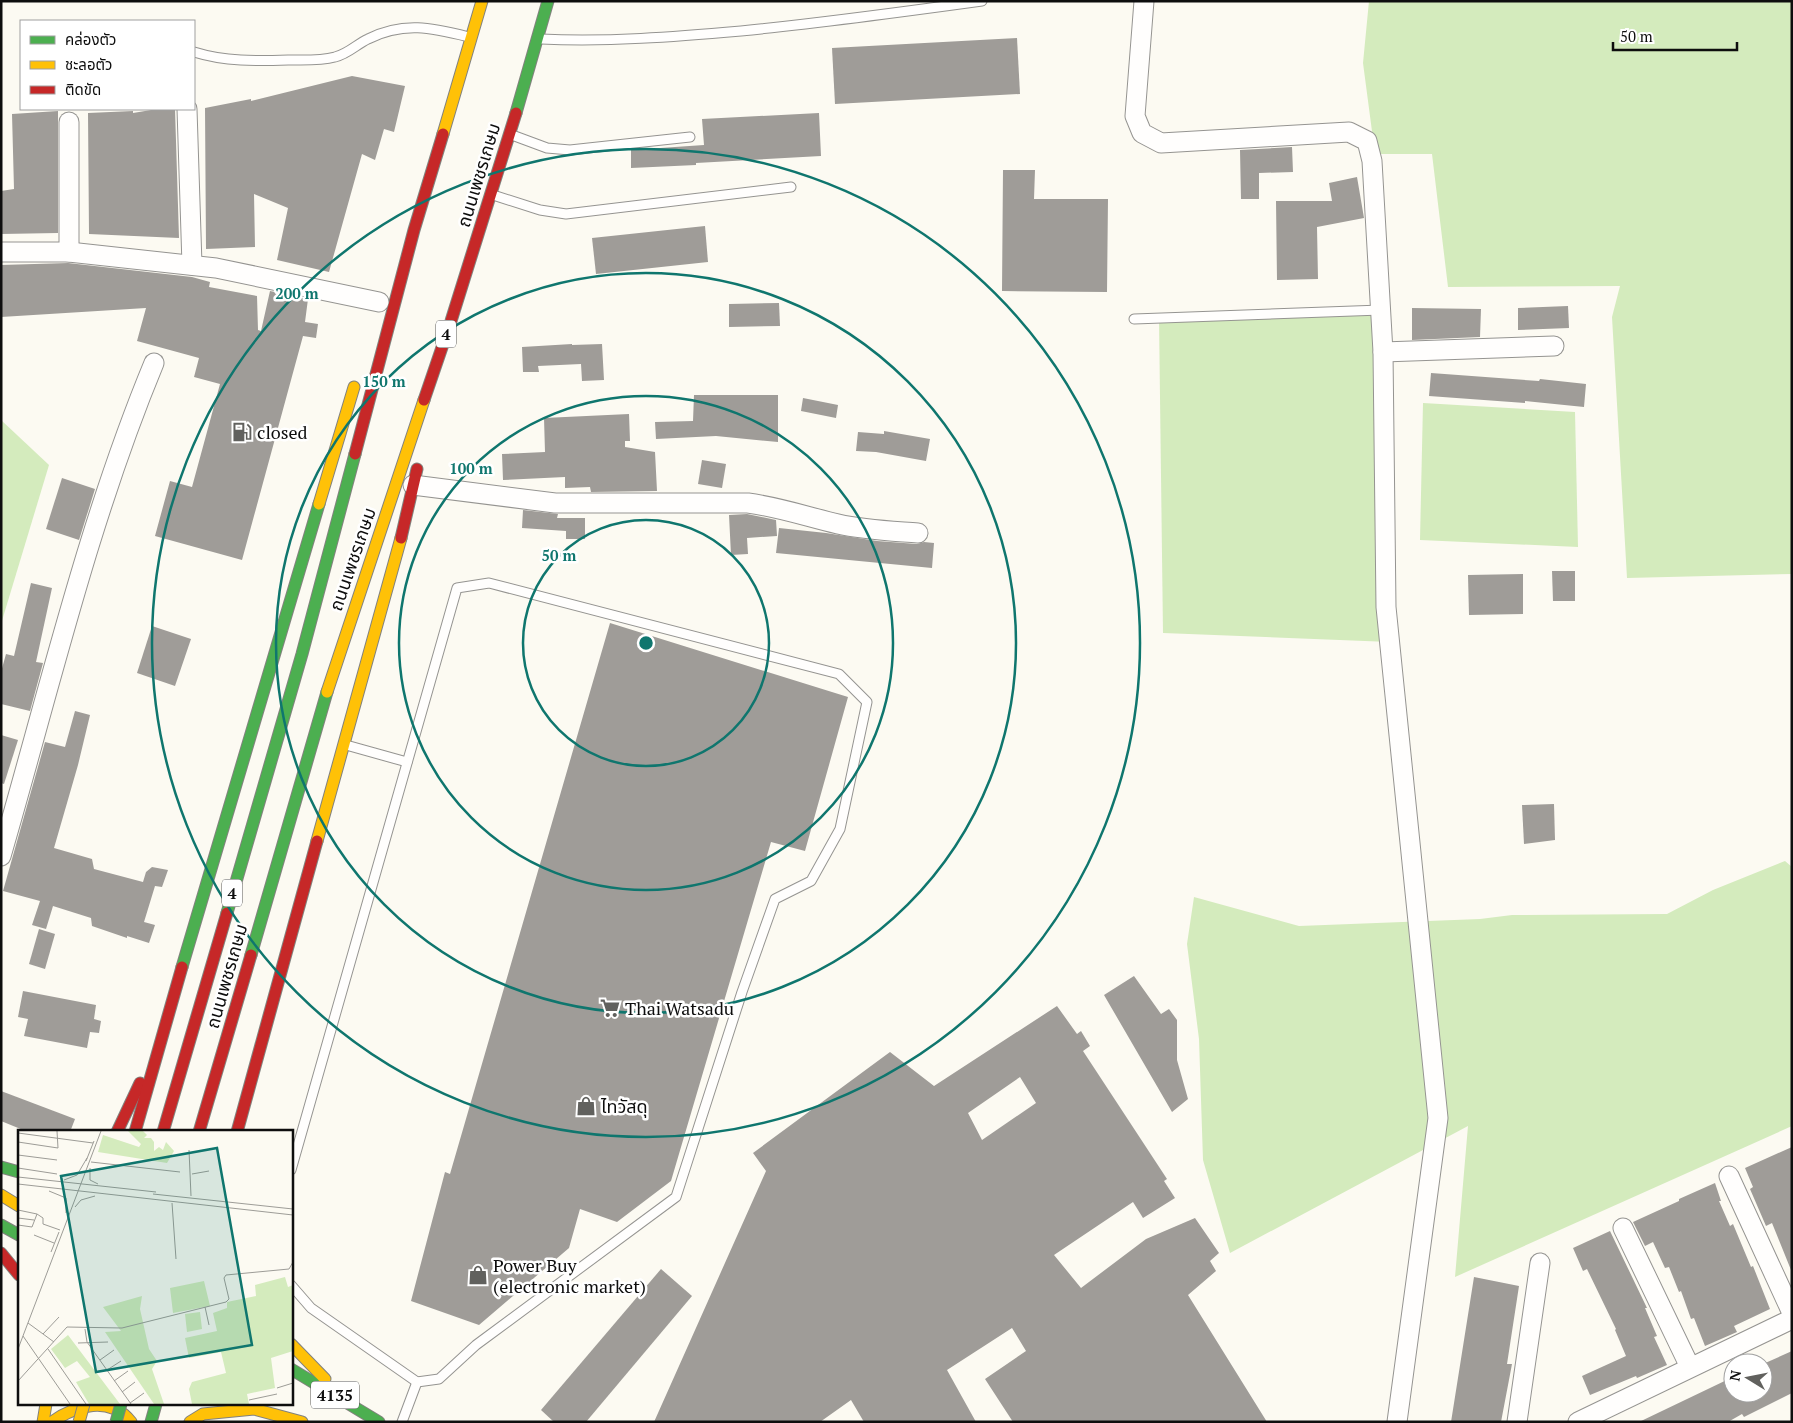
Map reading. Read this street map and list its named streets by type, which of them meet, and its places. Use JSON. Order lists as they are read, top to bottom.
{
  "streets": {
    "main road": ["ถนนเพชรเกษม", "4", "4135"]
  },
  "places": {
    "fuel station": ["closed"],
    "supermarket": ["Thai Watsadu"],
    "shop": ["ไทวัสดุ", "Power Buy (electronic market)"]
  },
  "legend": ["คล่องตัว", "ชะลอตัว", "ติดขัด"],
  "scale_bar": "50 m",
  "north": "left",
  "rings": [
    "200 m",
    "150 m",
    "100 m",
    "50 m"
  ]
}
